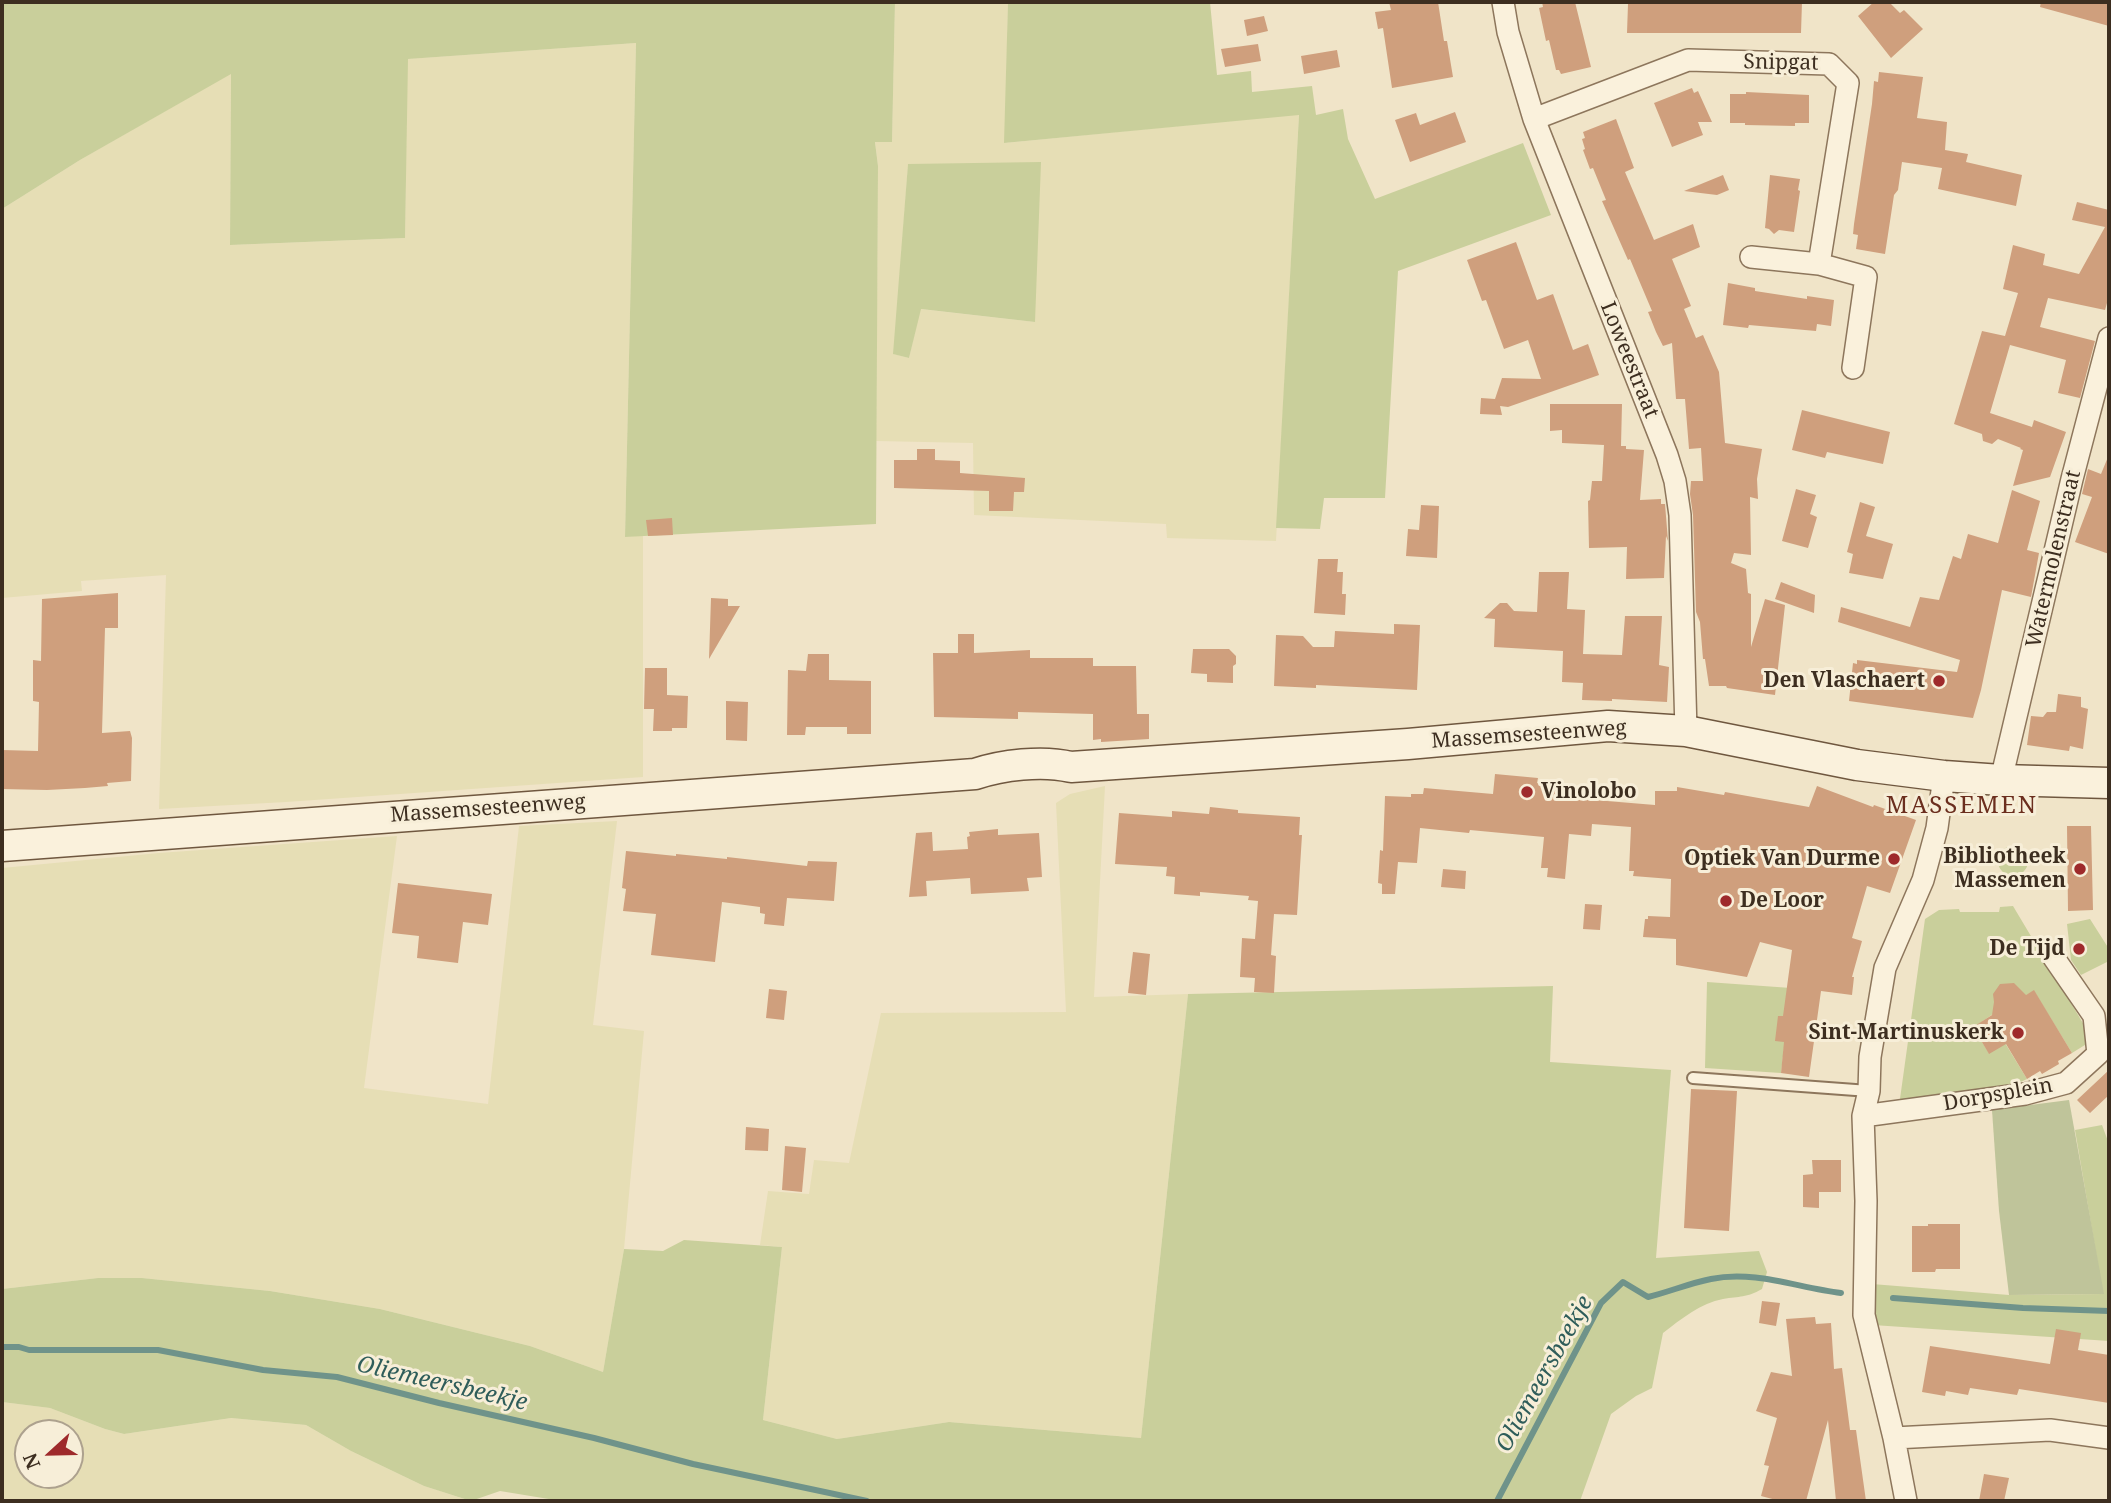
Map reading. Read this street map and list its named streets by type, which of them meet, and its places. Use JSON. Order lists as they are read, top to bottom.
{
  "streets": {
    "main road": ["Massemsesteenweg"],
    "street": [
      "Snipgat",
      "Loweestraat",
      "Watermolenstraat",
      "Dorpsplein"
    ]
  },
  "crossings": [
    ["Snipgat", "Loweestraat"],
    ["Loweestraat", "Massemsesteenweg"],
    ["Watermolenstraat", "Massemsesteenweg"]
  ],
  "districts": ["MASSEMEN"],
  "water": ["Oliemeersbeekje"],
  "places": [
    "Den Vlaschaert",
    "Vinolobo",
    "Optiek Van Durme",
    "Bibliotheek Massemen",
    "De Loor",
    "De Tijd",
    "Sint-Martinuskerk"
  ],
  "north": "left"
}
